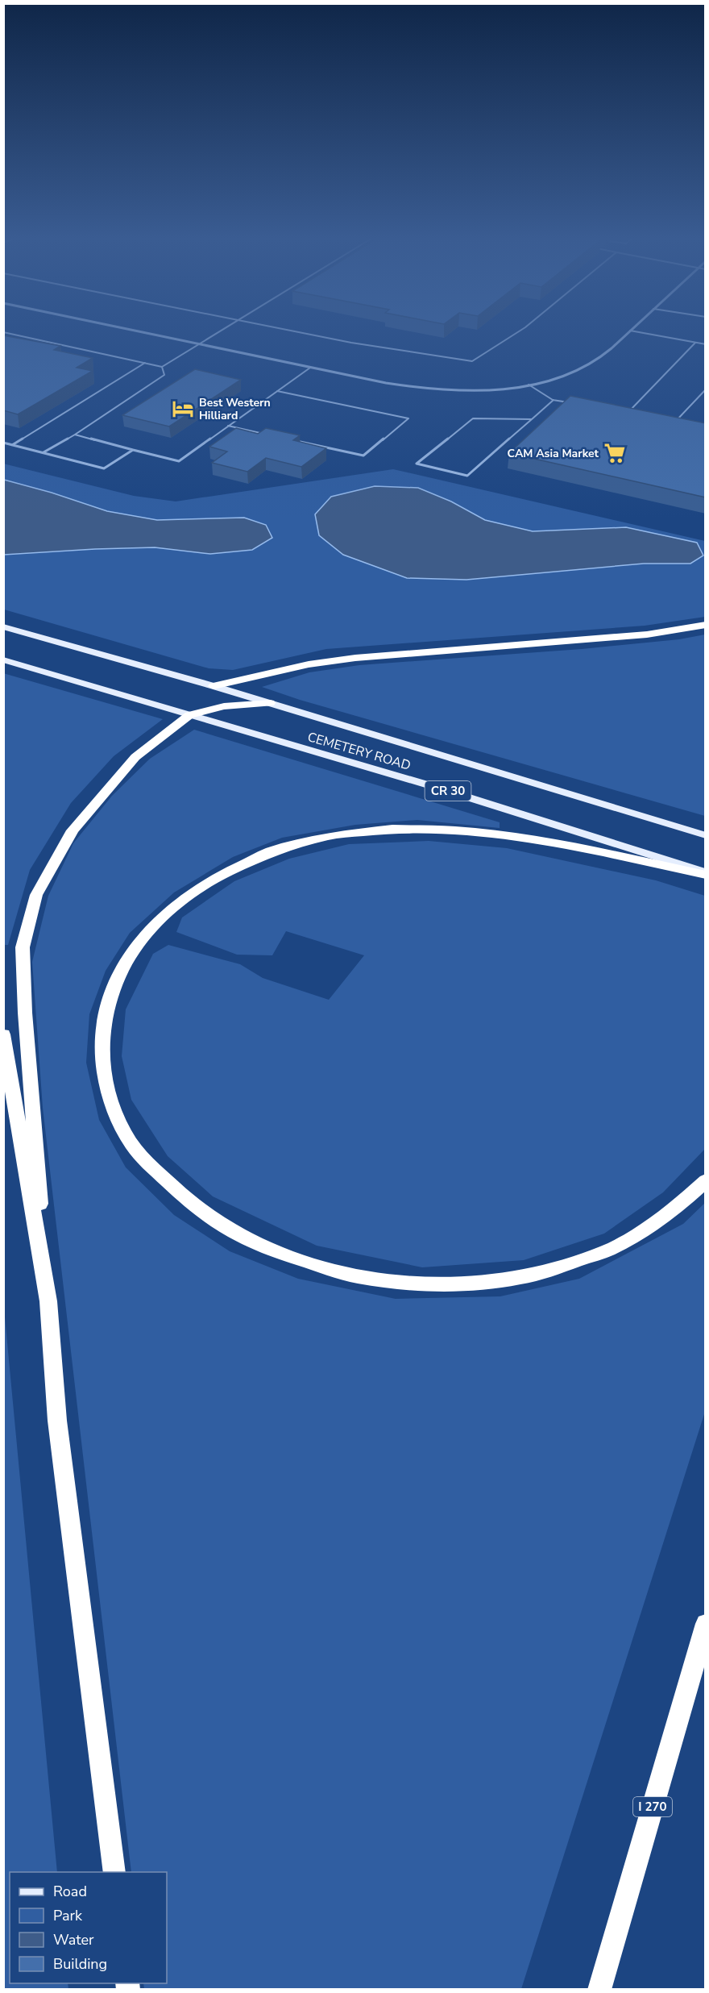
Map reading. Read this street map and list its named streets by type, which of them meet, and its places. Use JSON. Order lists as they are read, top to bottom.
{
  "streets": {
    "highway": ["I 270"],
    "main road": ["CEMETERY ROAD", "CR 30"]
  },
  "places": {
    "hotel": ["Best Western Hilliard"],
    "supermarket": ["CAM Asia Market"]
  },
  "legend": [
    "Road",
    "Park",
    "Water",
    "Building"
  ]
}
